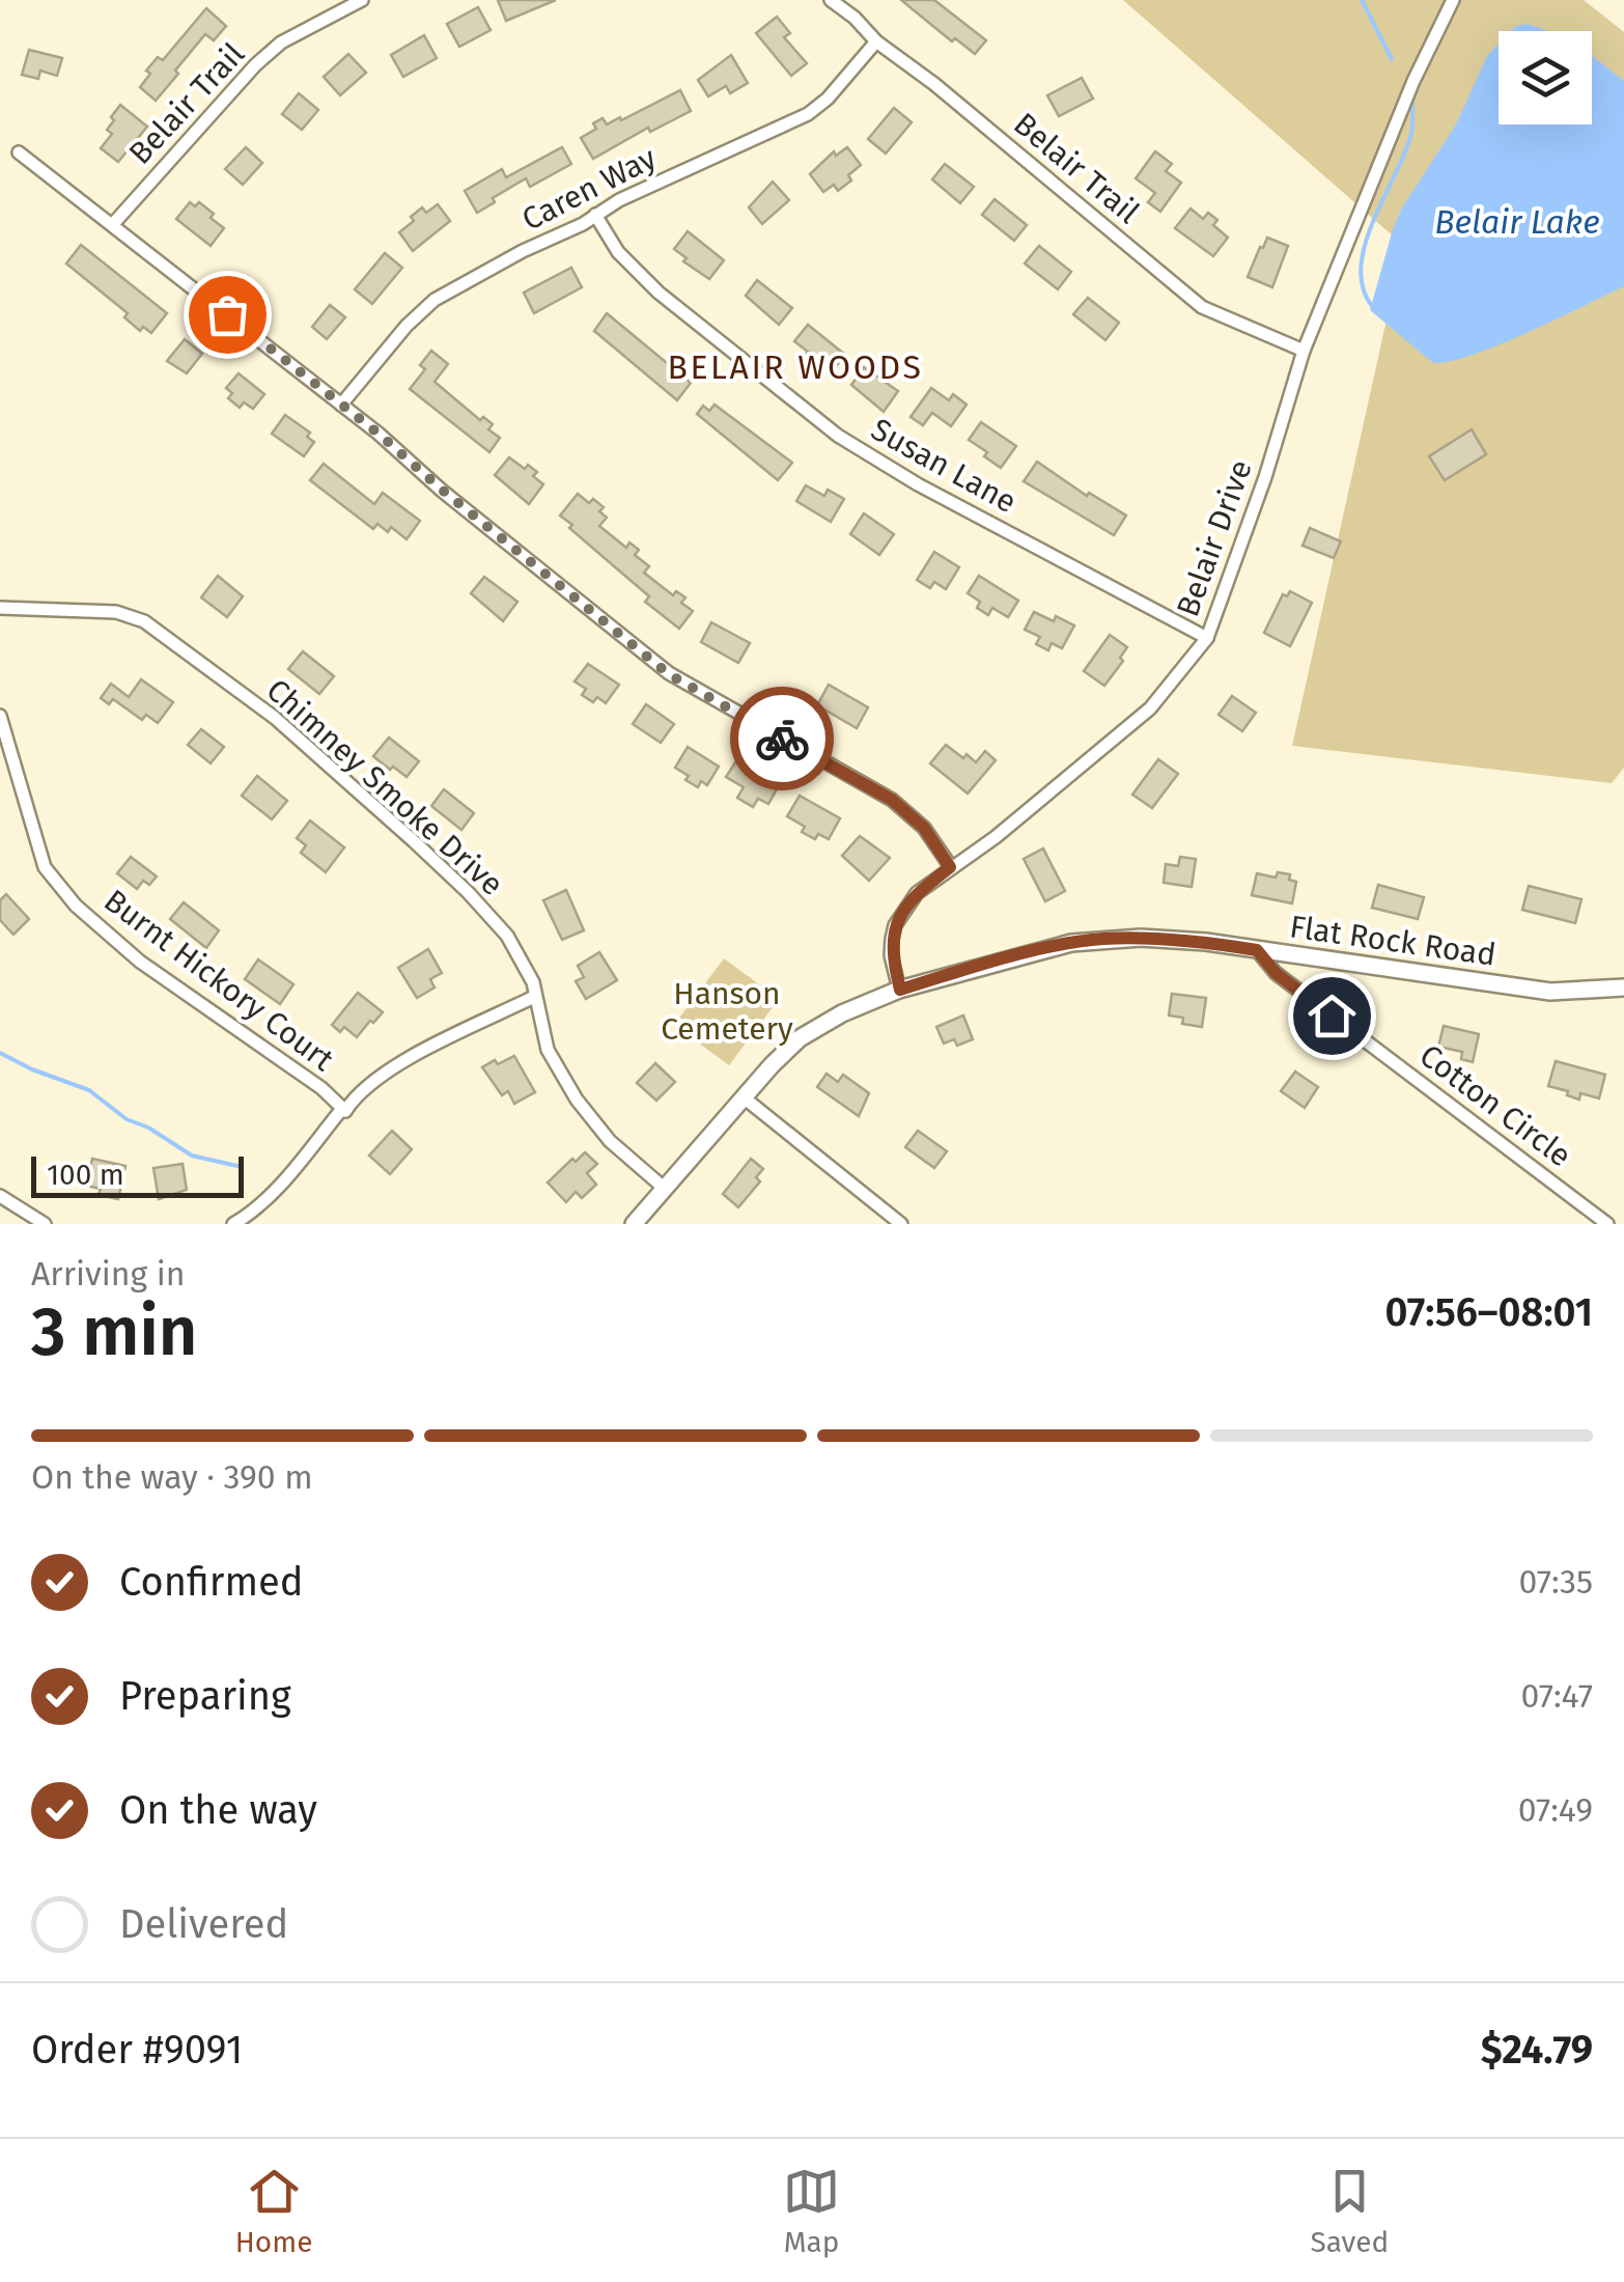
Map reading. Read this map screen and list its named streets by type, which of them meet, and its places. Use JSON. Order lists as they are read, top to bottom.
{
  "streets": {
    "street": [
      "Belair Trail",
      "Caren Way",
      "Susan Lane",
      "Belair Drive",
      "Chimney Smoke Drive",
      "Flat Rock Road",
      "Burnt Hickory Court",
      "Cotton Circle"
    ]
  },
  "crossings": [
    ["Belair Trail", "Caren Way"],
    ["Belair Trail", "Belair Drive"],
    ["Caren Way", "Susan Lane"],
    ["Susan Lane", "Belair Drive"],
    ["Belair Drive", "Flat Rock Road"],
    ["Chimney Smoke Drive", "Flat Rock Road"],
    ["Flat Rock Road", "Cotton Circle"]
  ],
  "districts": ["BELAIR WOODS"],
  "water": ["Belair Lake"],
  "parks": ["Hanson Cemetery"],
  "scale_bar": "100 m",
  "page": {
    "scale": "100 m",
    "heading": ["3 min", "Arriving in", "07:56–08:01"],
    "panel": ["Order #9091", "$24.79"],
    "bar": "On the way · 390 m",
    "list": [
      ["Confirmed", "07:35"],
      ["Preparing", "07:47"],
      ["On the way", "07:49"],
      "Delivered"
    ],
    "tabs": ["Home", "Map", "Saved"]
  }
}
